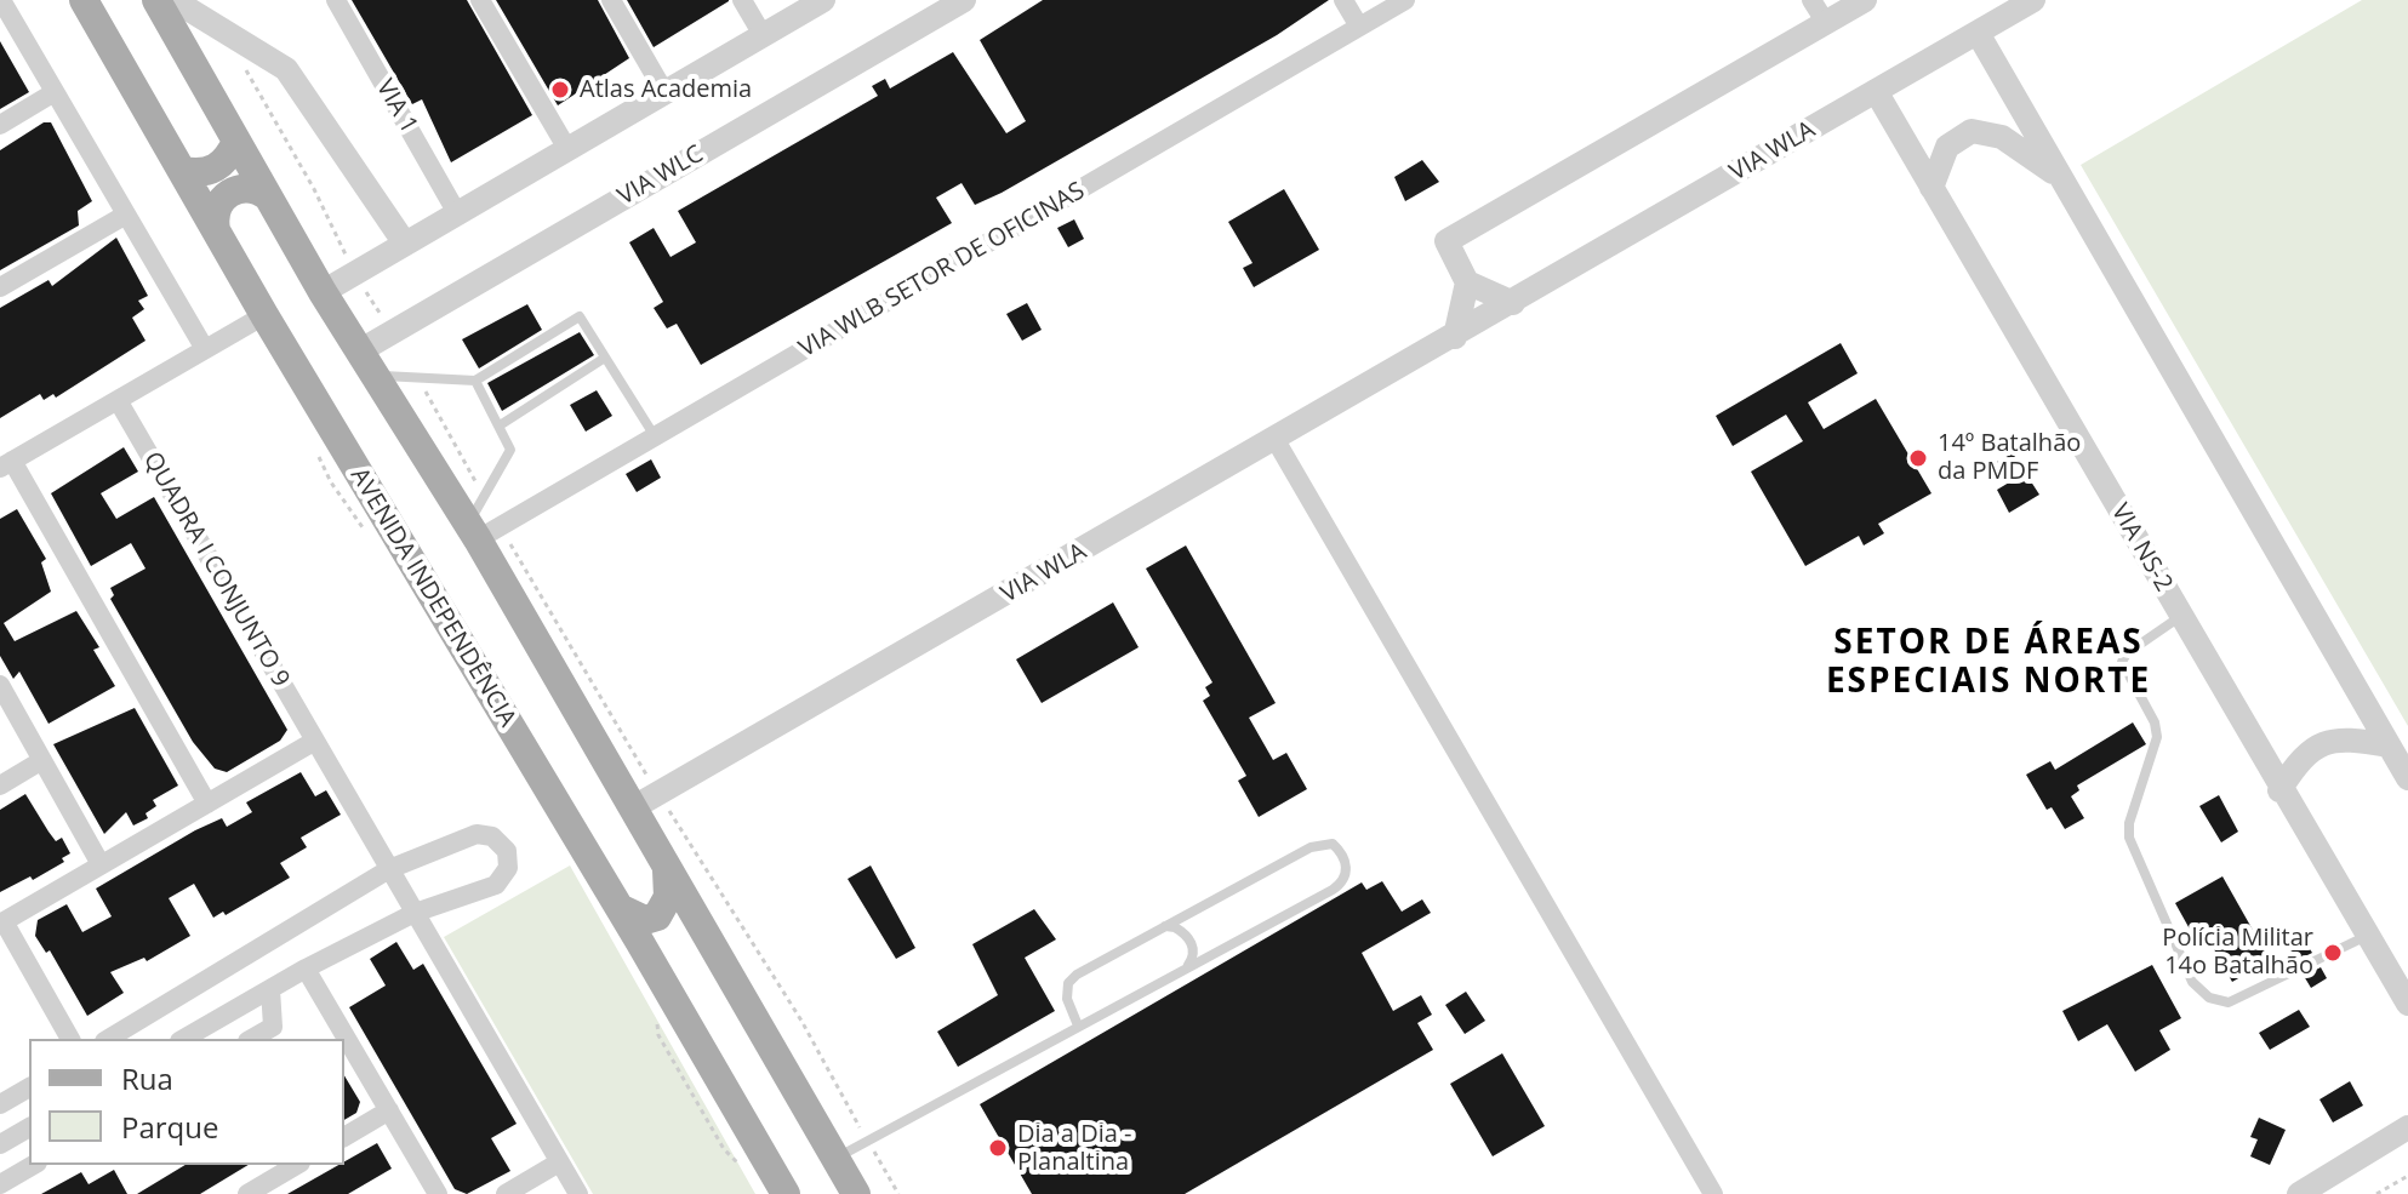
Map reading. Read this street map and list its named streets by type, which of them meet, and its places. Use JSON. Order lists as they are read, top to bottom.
{
  "streets": {
    "main road": ["AVENIDA INDEPENDÊNCIA"],
    "street": [
      "VIA 1",
      "VIA WLA",
      "VIA WLC",
      "VIA WLB SETOR DE OFICINAS",
      "VIA NS-2",
      "QUADRA I CONJUNTO 9"
    ]
  },
  "crossings": [
    ["VIA WLA", "VIA NS-2"]
  ],
  "districts": ["SETOR DE ÁREAS ESPECIAIS NORTE"],
  "places": [
    "Atlas Academia",
    "14º Batalhão da PMDF",
    "Polícia Militar 14o Batalhão",
    "Dia a Dia - Planaltina"
  ],
  "legend": ["Rua", "Parque"]
}
